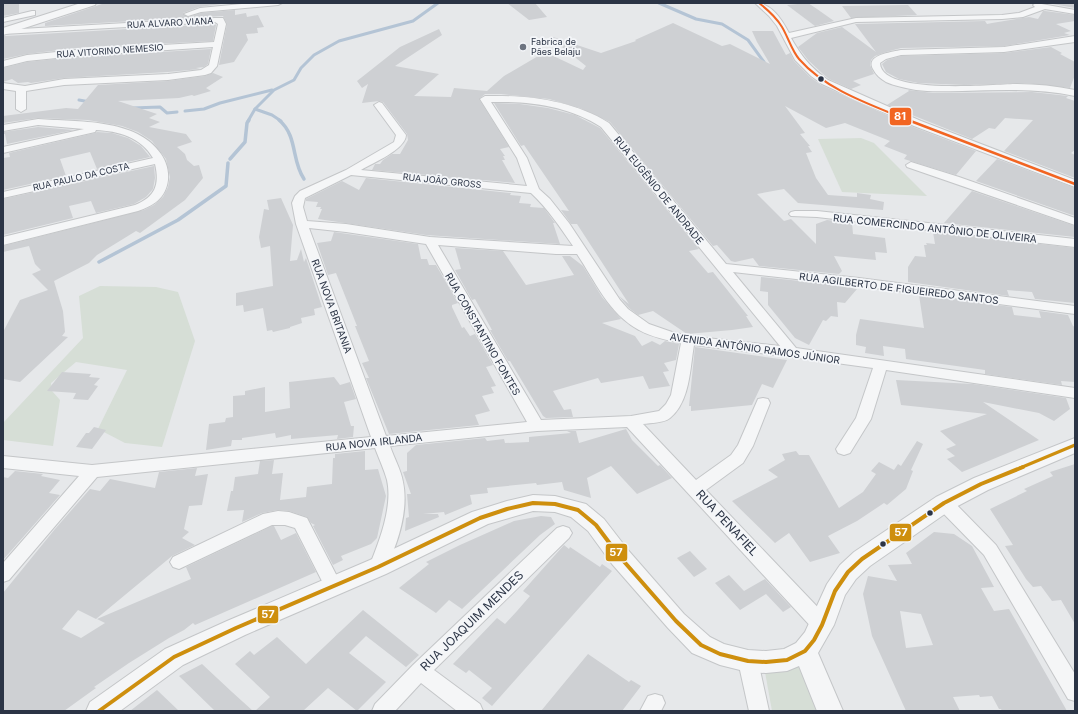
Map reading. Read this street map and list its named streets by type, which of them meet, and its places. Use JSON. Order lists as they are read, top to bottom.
{
  "streets": {
    "street": [
      "RUA ALVARO VIANA",
      "RUA VITORINO NEMESIO",
      "RUA PAULO DA COSTA",
      "RUA JOÃO GROSS",
      "RUA EUGÊNIO DE ANDRADE",
      "RUA COMERCINDO ANTÔNIO DE OLIVEIRA",
      "RUA AGILBERTO DE FIGUEIREDO SANTOS",
      "RUA NOVA BRITANIA",
      "RUA CONSTANTINO FONTES",
      "AVENIDA ANTÔNIO RAMOS JÚNIOR",
      "RUA NOVA IRLANDA",
      "RUA PENAFIEL",
      "RUA JOAQUIM MENDES"
    ]
  },
  "crossings": [
    ["RUA ALVARO VIANA", "RUA VITORINO NEMESIO"],
    ["RUA JOÃO GROSS", "RUA NOVA BRITANIA"],
    ["RUA JOÃO GROSS", "AVENIDA ANTÔNIO RAMOS JÚNIOR"],
    ["RUA EUGÊNIO DE ANDRADE", "RUA AGILBERTO DE FIGUEIREDO SANTOS"],
    ["RUA EUGÊNIO DE ANDRADE", "AVENIDA ANTÔNIO RAMOS JÚNIOR"],
    ["RUA NOVA BRITANIA", "RUA NOVA IRLANDA"],
    ["RUA CONSTANTINO FONTES", "RUA NOVA IRLANDA"],
    ["AVENIDA ANTÔNIO RAMOS JÚNIOR", "RUA NOVA IRLANDA"],
    ["RUA NOVA IRLANDA", "RUA PENAFIEL"]
  ],
  "places": ["Fabrica de Pães Belaju"],
  "lines": ["transit line 81", "transit line 57"]
}
